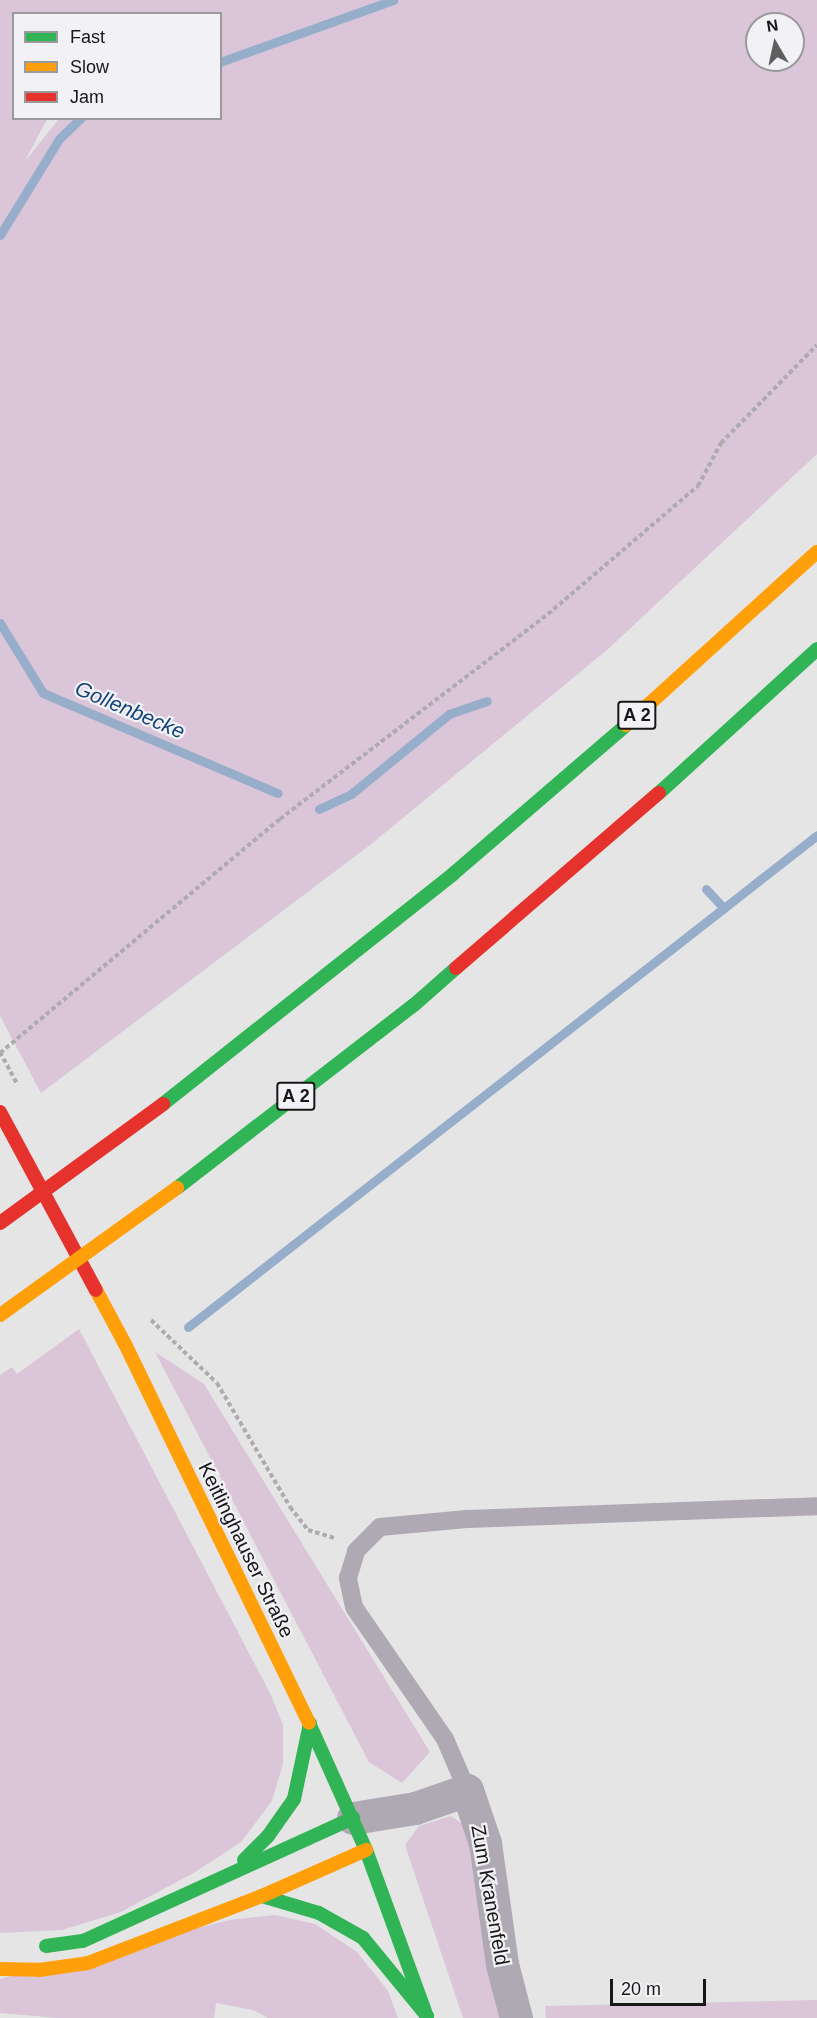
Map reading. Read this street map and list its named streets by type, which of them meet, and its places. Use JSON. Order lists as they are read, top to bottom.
{
  "streets": {
    "main road": ["A 2", "Keitlinghauser Straße"],
    "street": ["Zum Kranenfeld"]
  },
  "water": ["Gollenbecke"],
  "legend": ["Fast", "Slow", "Jam"],
  "scale_bar": "20 m",
  "north": "top"
}
